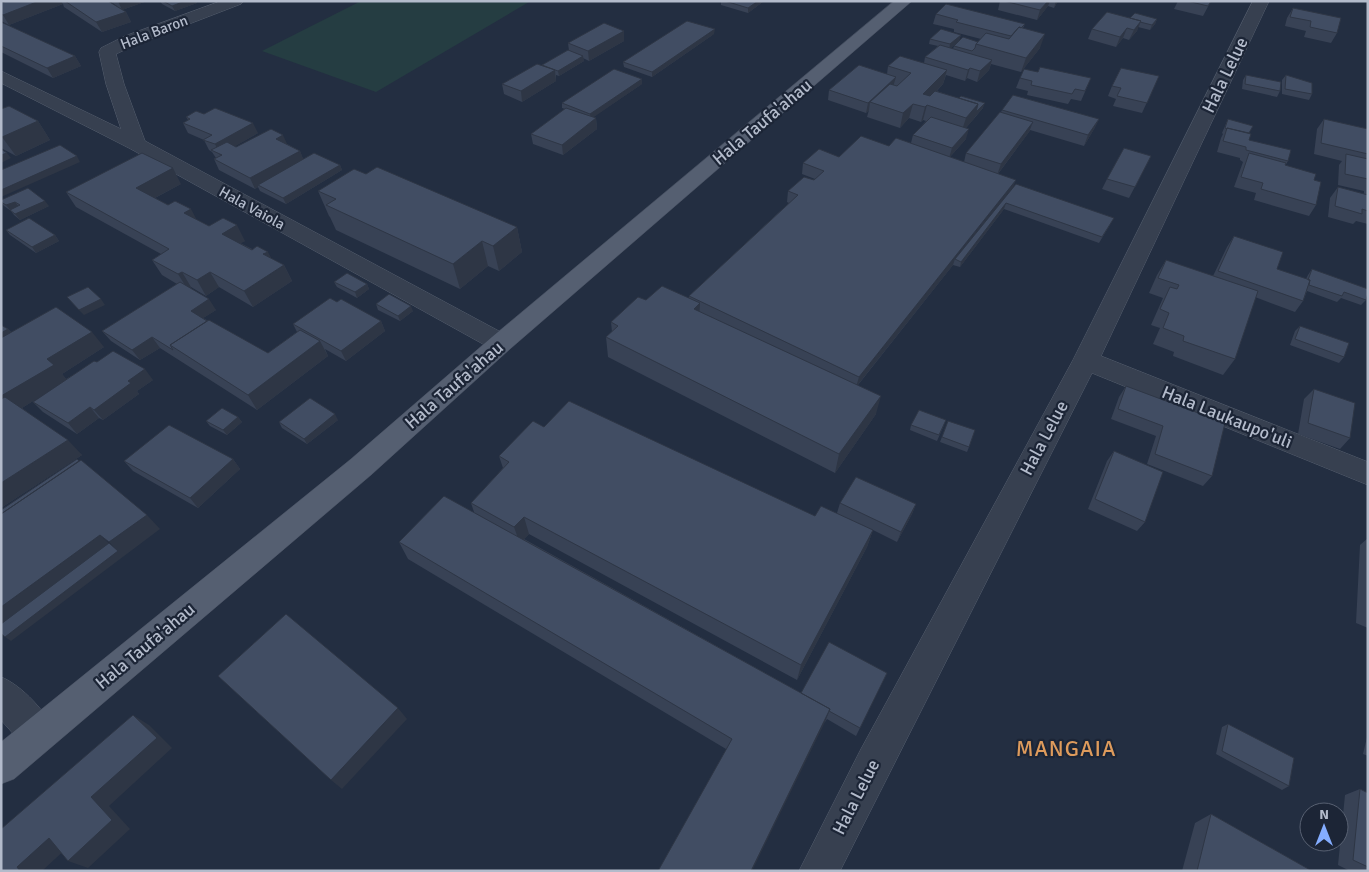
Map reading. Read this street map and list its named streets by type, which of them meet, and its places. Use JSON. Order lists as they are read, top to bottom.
{
  "streets": {
    "main road": ["Hala Taufa'ahau"],
    "street": [
      "Hala Baron",
      "Hala Lelue",
      "Hala Vaiola",
      "Hala Laukaupo'uli"
    ]
  },
  "crossings": [
    ["Hala Baron", "Hala Vaiola"],
    ["Hala Lelue", "Hala Laukaupo'uli"],
    ["Hala Taufa'ahau", "Hala Vaiola"]
  ],
  "districts": ["MANGAIA"],
  "north": "top"
}
